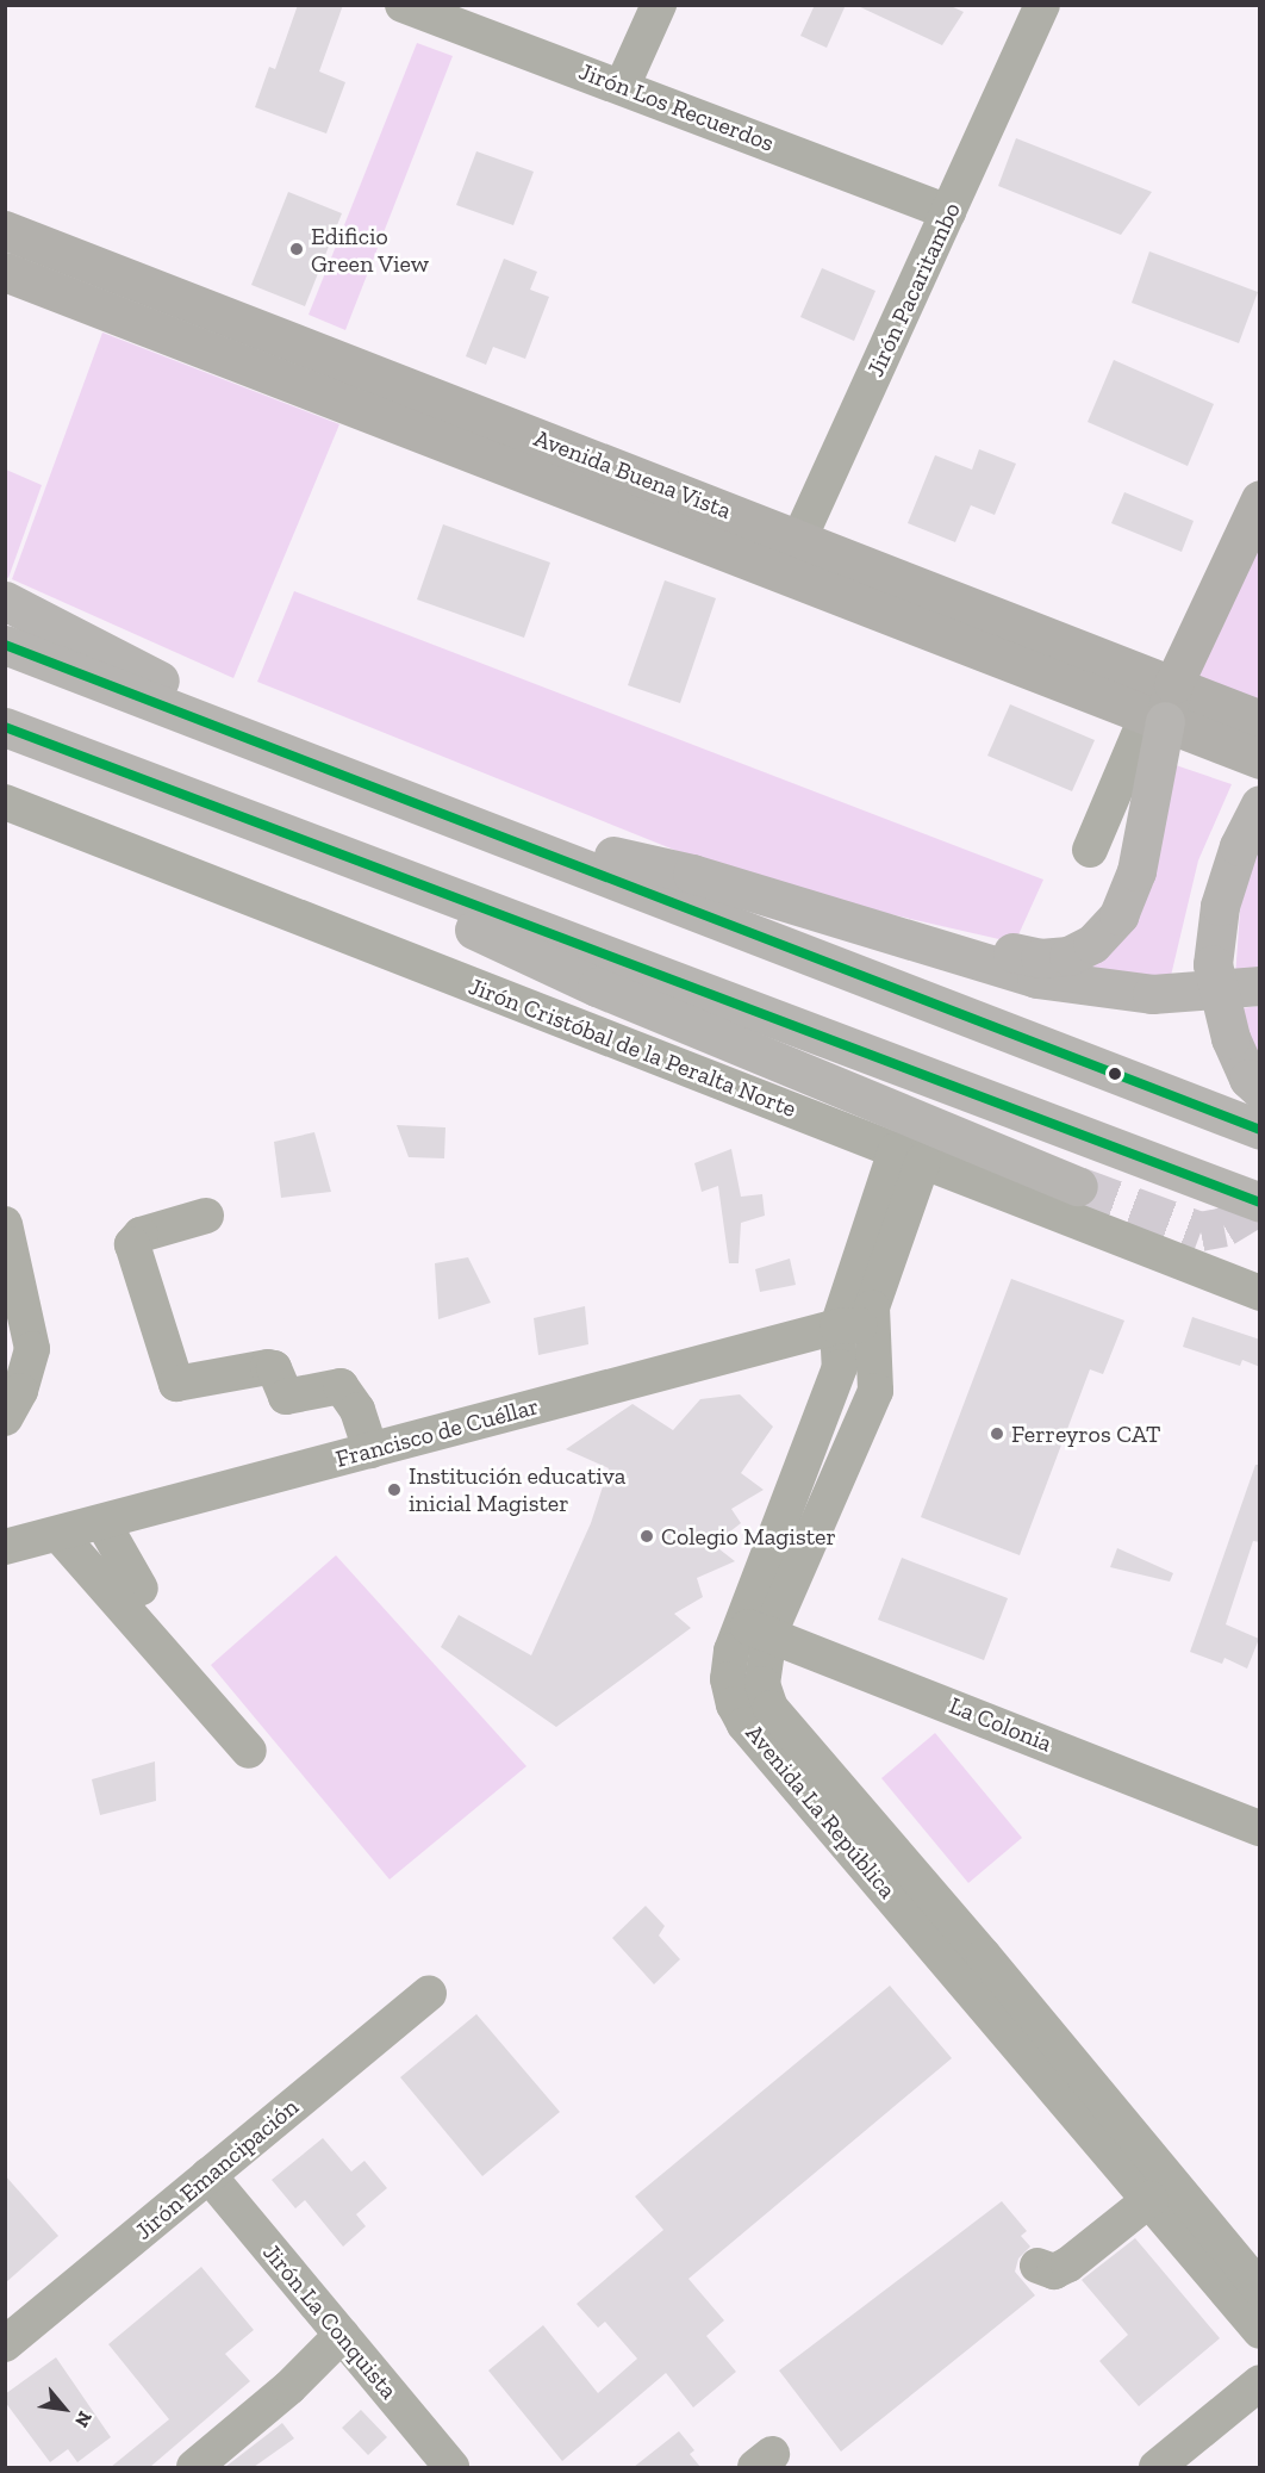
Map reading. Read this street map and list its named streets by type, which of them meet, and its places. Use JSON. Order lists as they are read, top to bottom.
{
  "streets": {
    "main road": ["Avenida Buena Vista"],
    "street": [
      "Jirón Los Recuerdos",
      "Jirón Pacaritambo",
      "Jirón Cristóbal de la Peralta Norte",
      "Francisco de Cuéllar",
      "La Colonia",
      "Avenida La República",
      "Jirón Emancipación",
      "Jirón La Conquista"
    ]
  },
  "crossings": [
    ["Jirón Los Recuerdos", "Jirón Pacaritambo"],
    ["Jirón Pacaritambo", "Avenida Buena Vista"],
    ["Jirón Cristóbal de la Peralta Norte", "Avenida La República"],
    ["Francisco de Cuéllar", "Avenida La República"],
    ["La Colonia", "Avenida La República"],
    ["Jirón Emancipación", "Jirón La Conquista"]
  ],
  "places": [
    "Edificio Green View",
    "Ferreyros CAT",
    "Institución educativa inicial Magister",
    "Colegio Magister"
  ],
  "north": "bottom right"
}
